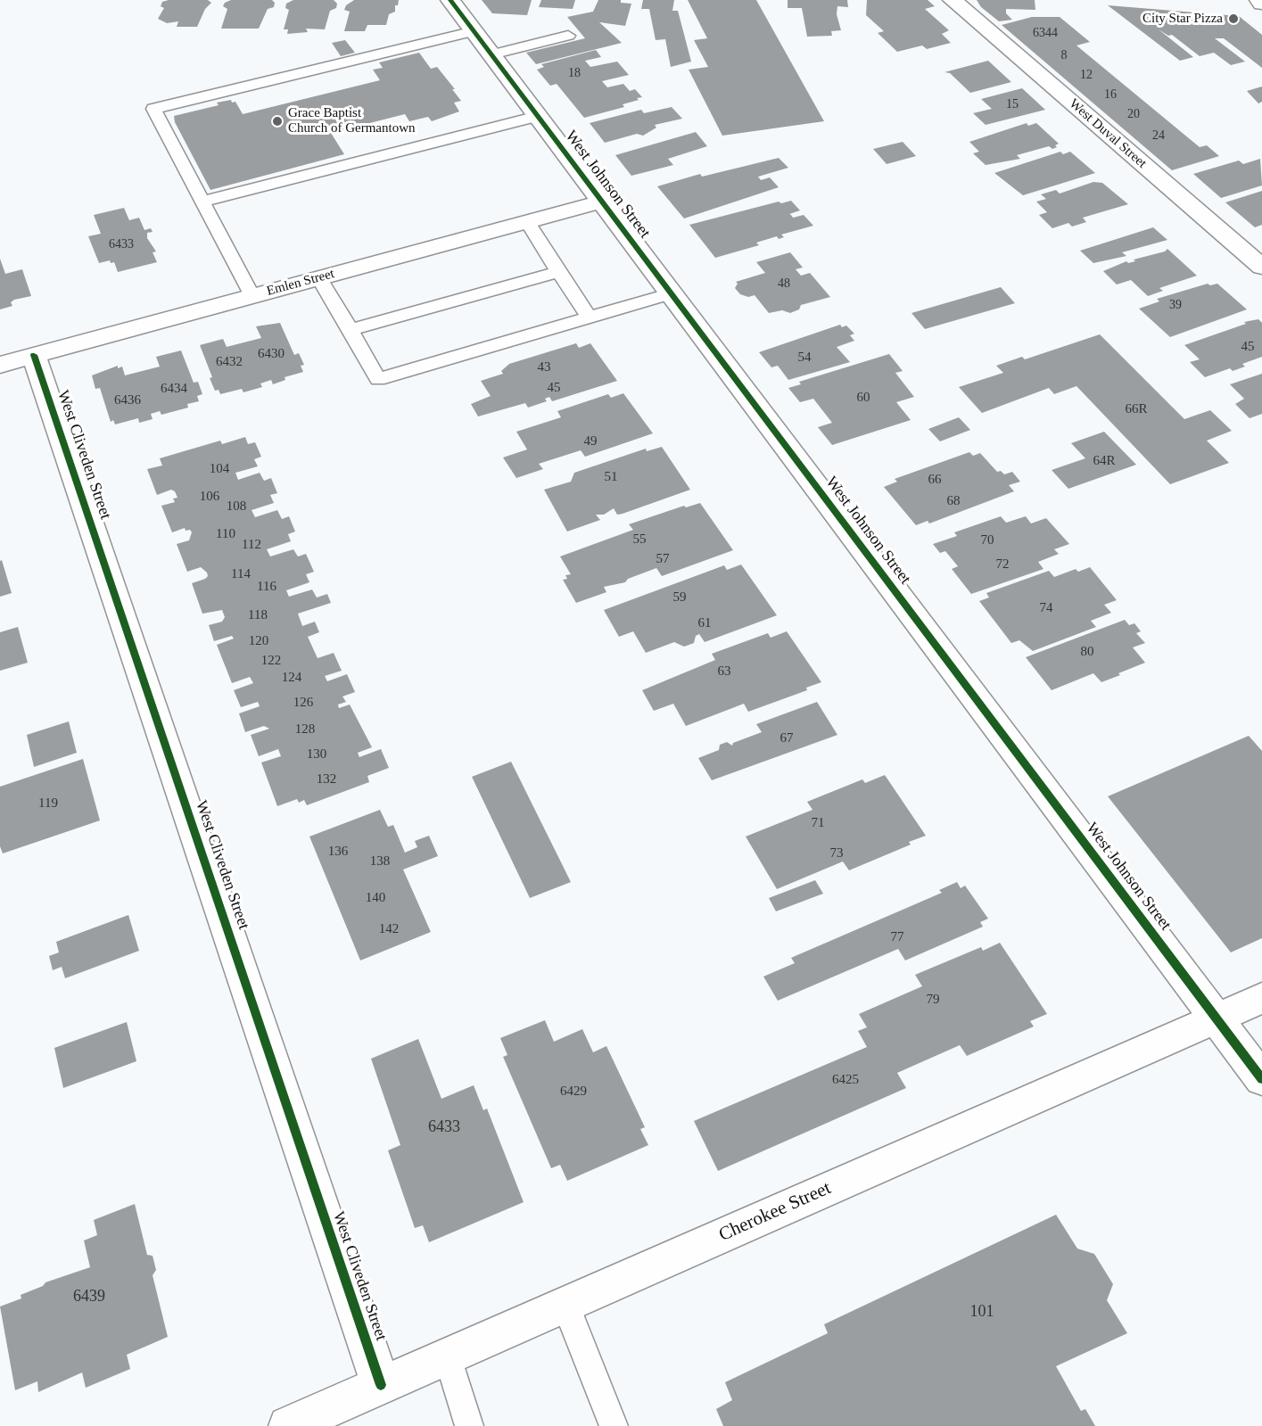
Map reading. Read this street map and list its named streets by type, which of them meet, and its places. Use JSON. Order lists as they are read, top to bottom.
{
  "streets": {
    "street": [
      "West Duval Street",
      "West Johnson Street",
      "Emlen Street",
      "West Cliveden Street",
      "Cherokee Street"
    ]
  },
  "crossings": [
    ["West Johnson Street", "Emlen Street"],
    ["West Johnson Street", "Cherokee Street"],
    ["Emlen Street", "West Cliveden Street"],
    ["West Cliveden Street", "Cherokee Street"]
  ],
  "places": ["City Star Pizza", "Grace Baptist Church of Germantown"],
  "house_numbers": [
    "6344",
    "8",
    "18",
    "12",
    "16",
    "15",
    "20",
    "24",
    "6433",
    "48",
    "39",
    "45",
    "6430",
    "54",
    "6432",
    "43",
    "45",
    "6434",
    "60",
    "6436",
    "66R",
    "49",
    "64R",
    "104",
    "51",
    "66",
    "106",
    "68",
    "108",
    "110",
    "55",
    "70",
    "112",
    "57",
    "72",
    "114",
    "116",
    "59",
    "74",
    "118",
    "61",
    "120",
    "80",
    "122",
    "63",
    "124",
    "126",
    "128",
    "67",
    "130",
    "132",
    "119",
    "71",
    "136",
    "73",
    "138",
    "140",
    "142",
    "77",
    "79",
    "6425",
    "6429",
    "6433",
    "6439",
    "101"
  ]
}
